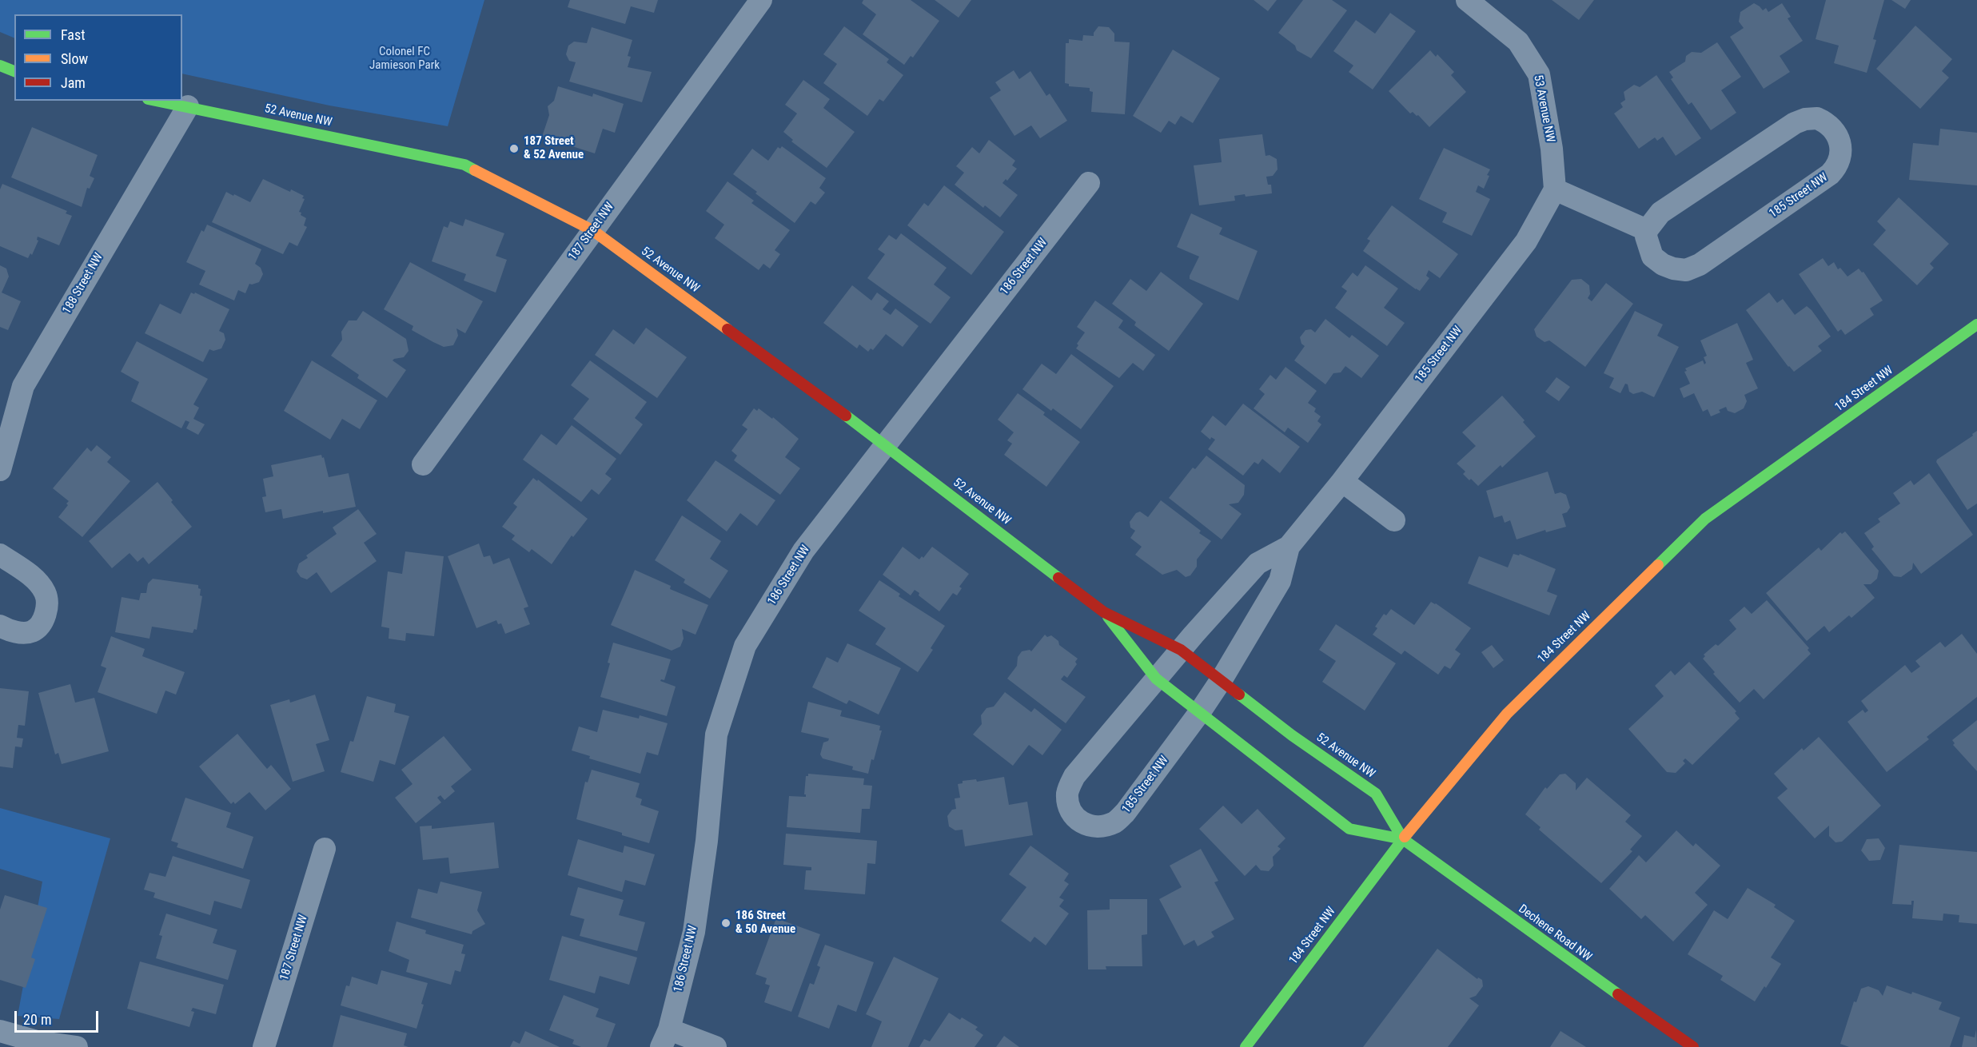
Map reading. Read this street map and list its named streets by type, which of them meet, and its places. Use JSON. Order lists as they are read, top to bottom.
{
  "streets": {
    "street": [
      "53 Avenue NW",
      "52 Avenue NW",
      "185 Street NW",
      "187 Street NW",
      "186 Street NW",
      "188 Street NW",
      "184 Street NW",
      "Dechene Road NW"
    ]
  },
  "crossings": [
    ["53 Avenue NW", "185 Street NW"],
    ["52 Avenue NW", "185 Street NW"],
    ["52 Avenue NW", "187 Street NW"],
    ["52 Avenue NW", "186 Street NW"],
    ["52 Avenue NW", "188 Street NW"],
    ["52 Avenue NW", "184 Street NW"],
    ["52 Avenue NW", "Dechene Road NW"],
    ["184 Street NW", "Dechene Road NW"]
  ],
  "parks": ["Colonel FC Jamieson Park"],
  "places": ["187 Street & 52 Avenue", "186 Street & 50 Avenue"],
  "legend": ["Fast", "Slow", "Jam"],
  "scale_bar": "20 m"
}
